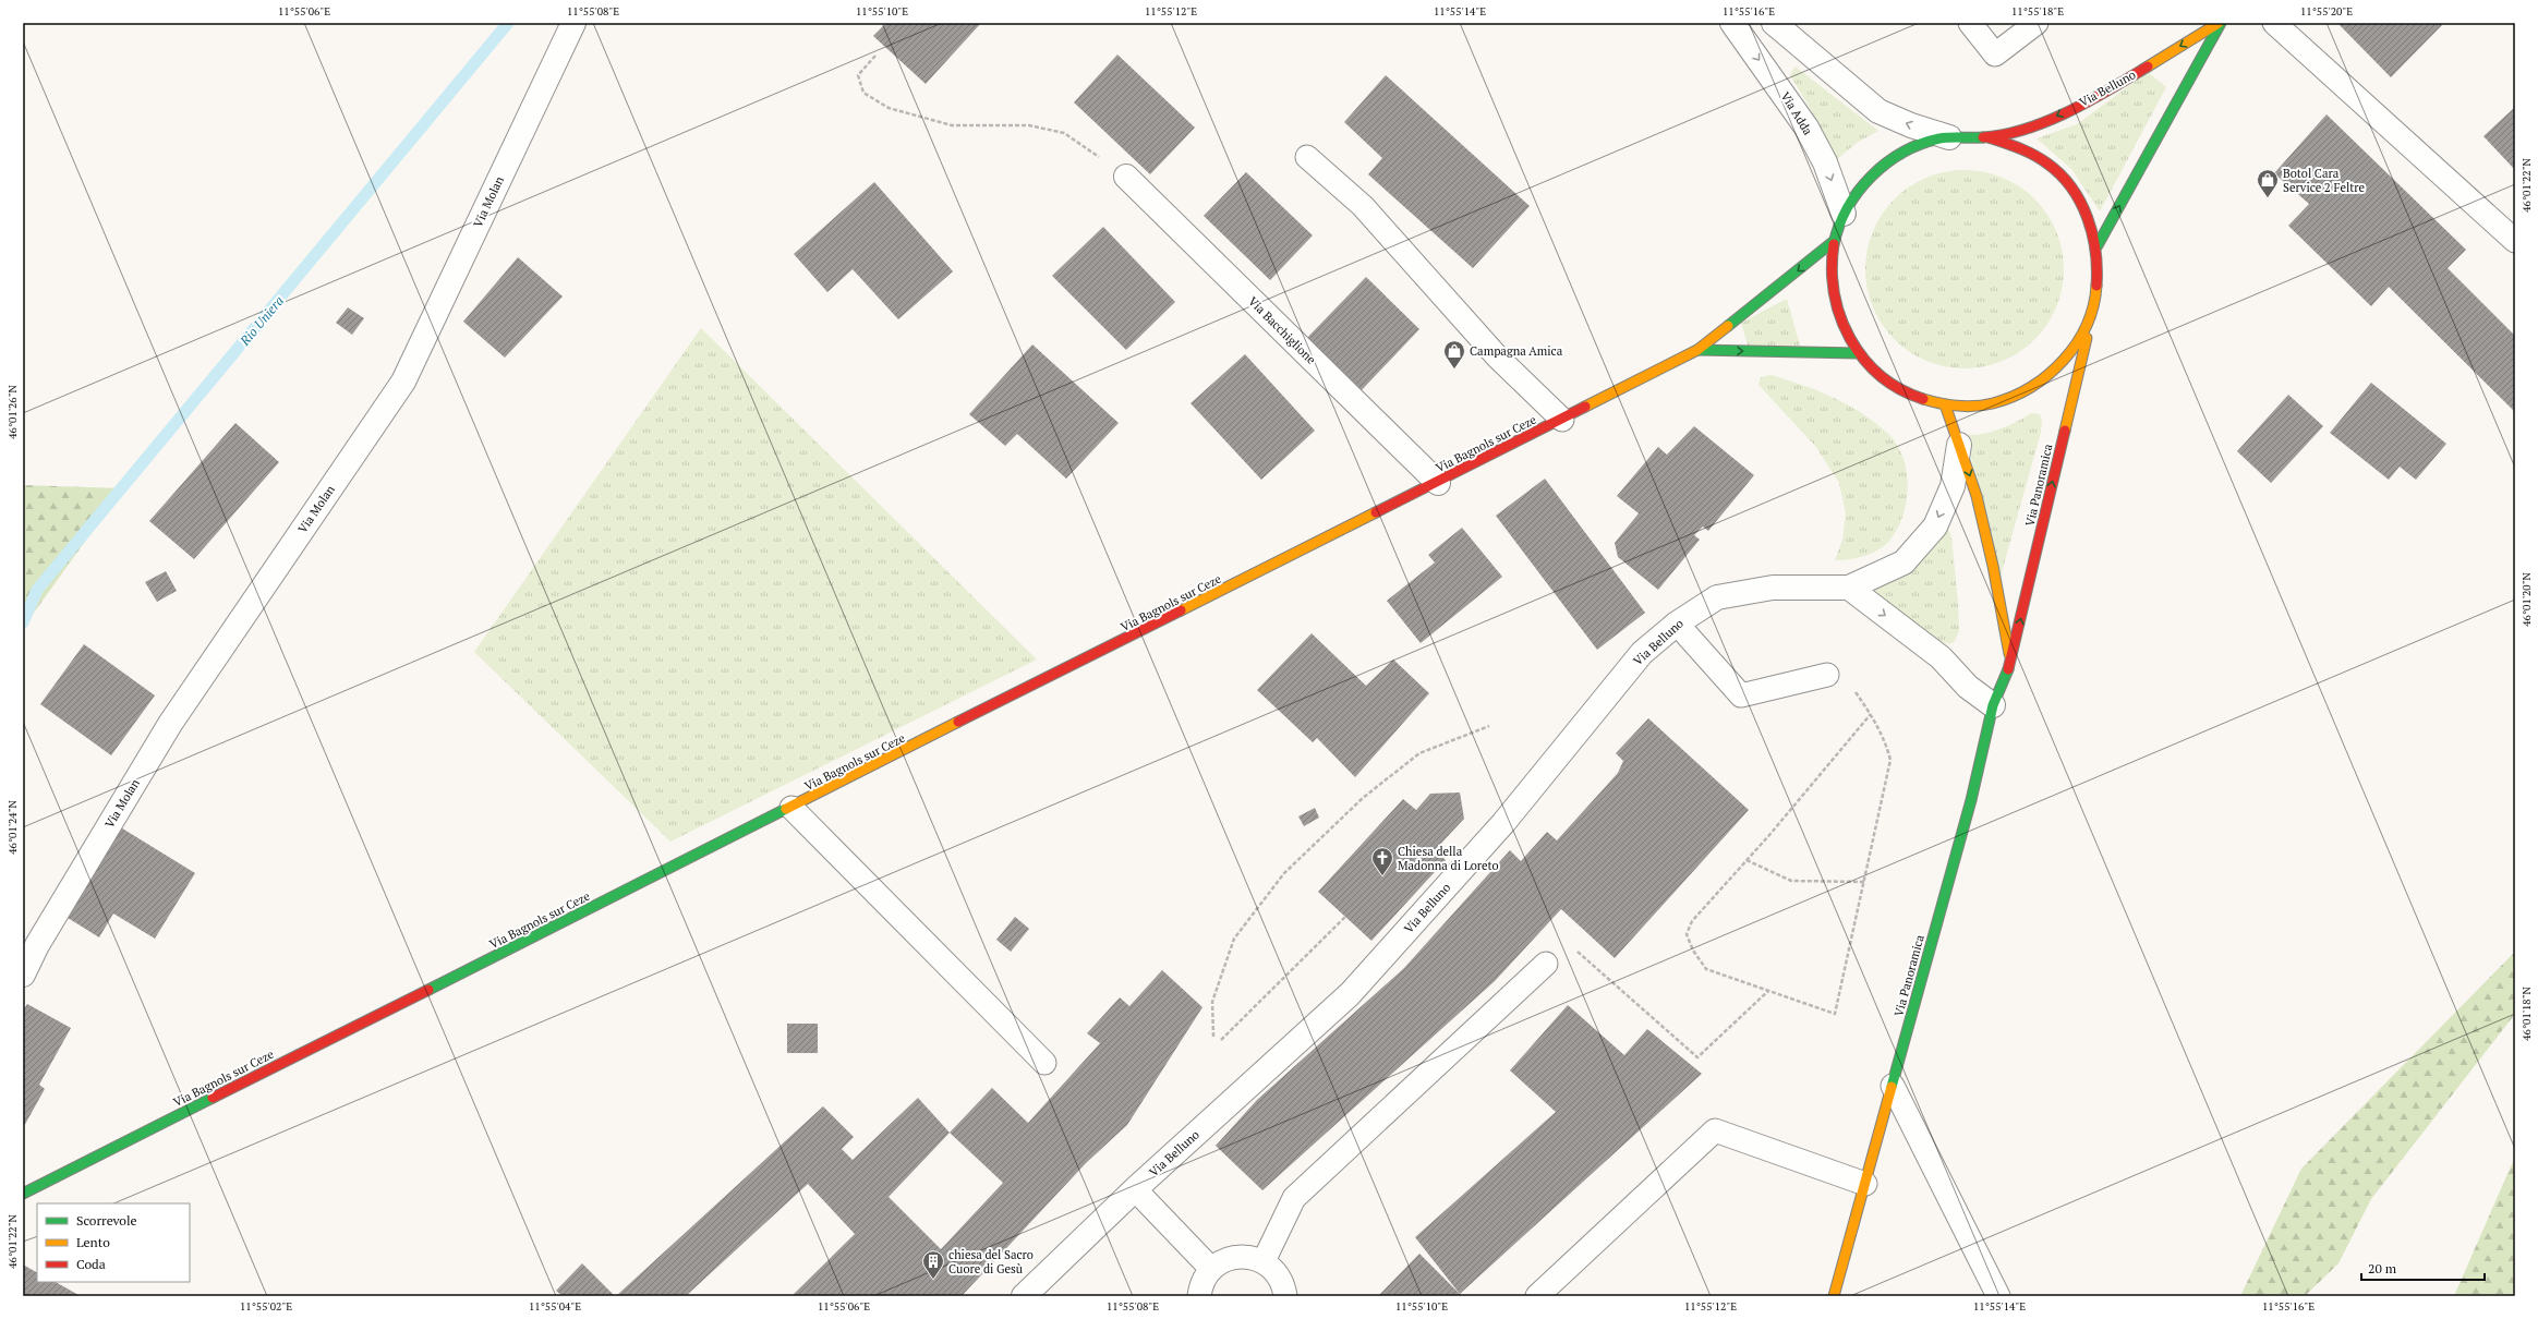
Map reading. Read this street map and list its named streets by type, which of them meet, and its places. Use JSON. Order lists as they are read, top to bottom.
{
  "streets": {
    "main road": ["Via Belluno", "Via Bagnols sur Ceze", "Via Panoramica"],
    "street": ["Via Adda", "Via Molan", "Via Bacchiglione"]
  },
  "crossings": [
    ["Via Belluno", "Via Adda"],
    ["Via Belluno", "Via Bagnols sur Ceze"],
    ["Via Belluno", "Via Panoramica"],
    ["Via Bacchiglione", "Via Bagnols sur Ceze"]
  ],
  "one_way": ["Via Adda", "Via Panoramica"],
  "water": ["Rio Uniera"],
  "places": {
    "shop": ["Botol Cara Service 2 Feltre", "Campagna Amica"],
    "church": ["Chiesa della Madonna di Loreto"],
    "building": ["chiesa del Sacro Cuore di Gesù"]
  },
  "legend": ["Scorrevole", "Lento", "Coda"],
  "scale_bar": "20 m",
  "coordinates": [
    "11°55'06\"E",
    "11°55'08\"E",
    "11°55'10\"E",
    "11°55'12\"E",
    "11°55'14\"E",
    "11°55'16\"E",
    "11°55'18\"E",
    "11°55'20\"E",
    "46°01'22\"N",
    "46°01'26\"N",
    "46°01'20\"N",
    "46°01'24\"N",
    "46°01'18\"N",
    "11°55'02\"E",
    "11°55'04\"E"
  ]
}
